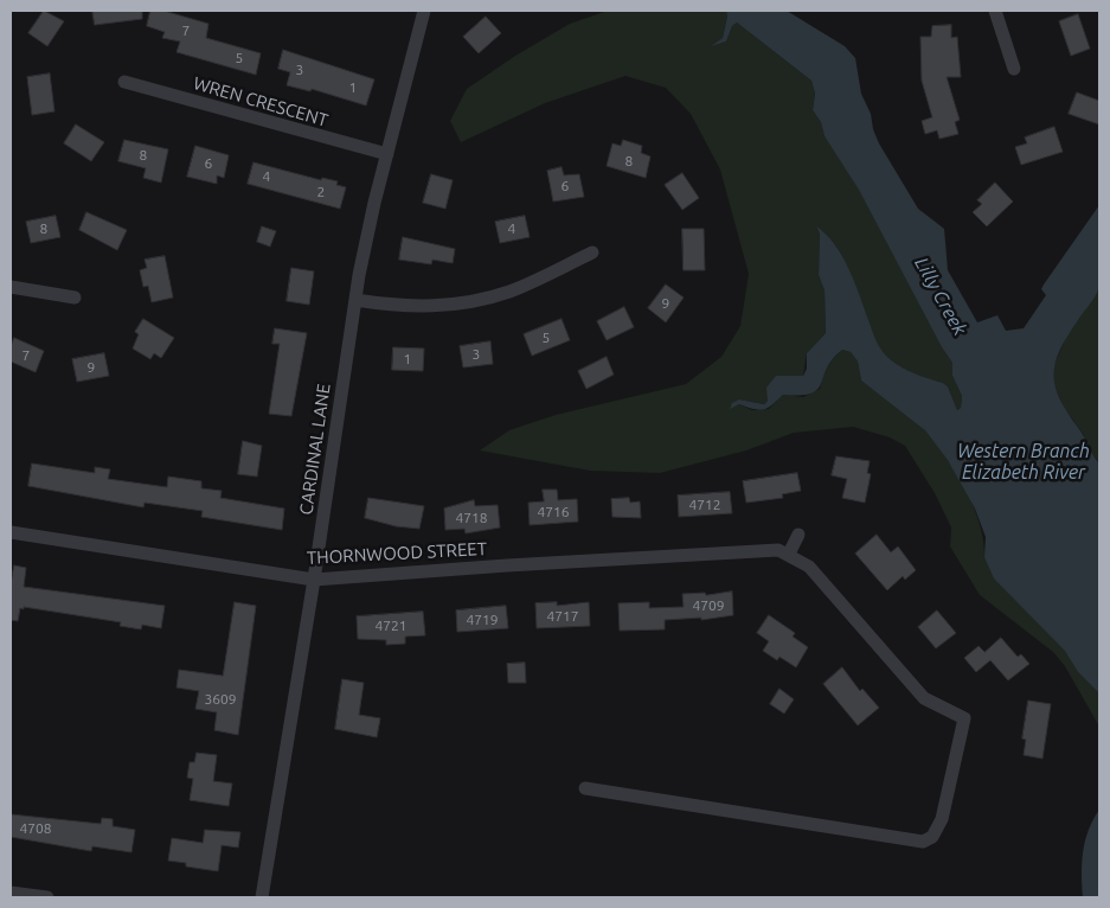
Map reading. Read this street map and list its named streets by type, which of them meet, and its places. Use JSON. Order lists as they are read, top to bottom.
{
  "streets": {
    "street": ["WREN CRESCENT", "CARDINAL LANE", "THORNWOOD STREET"]
  },
  "crossings": [
    ["WREN CRESCENT", "CARDINAL LANE"],
    ["CARDINAL LANE", "THORNWOOD STREET"]
  ],
  "water": ["Lilly Creek", "Western Branch Elizabeth River"],
  "house_numbers": [
    "7",
    "5",
    "3",
    "1",
    "8",
    "8",
    "6",
    "4",
    "6",
    "2",
    "8",
    "4",
    "9",
    "5",
    "3",
    "7",
    "1",
    "9",
    "4712",
    "4716",
    "4718",
    "4709",
    "4717",
    "4719",
    "4721",
    "3609",
    "4708"
  ]
}
